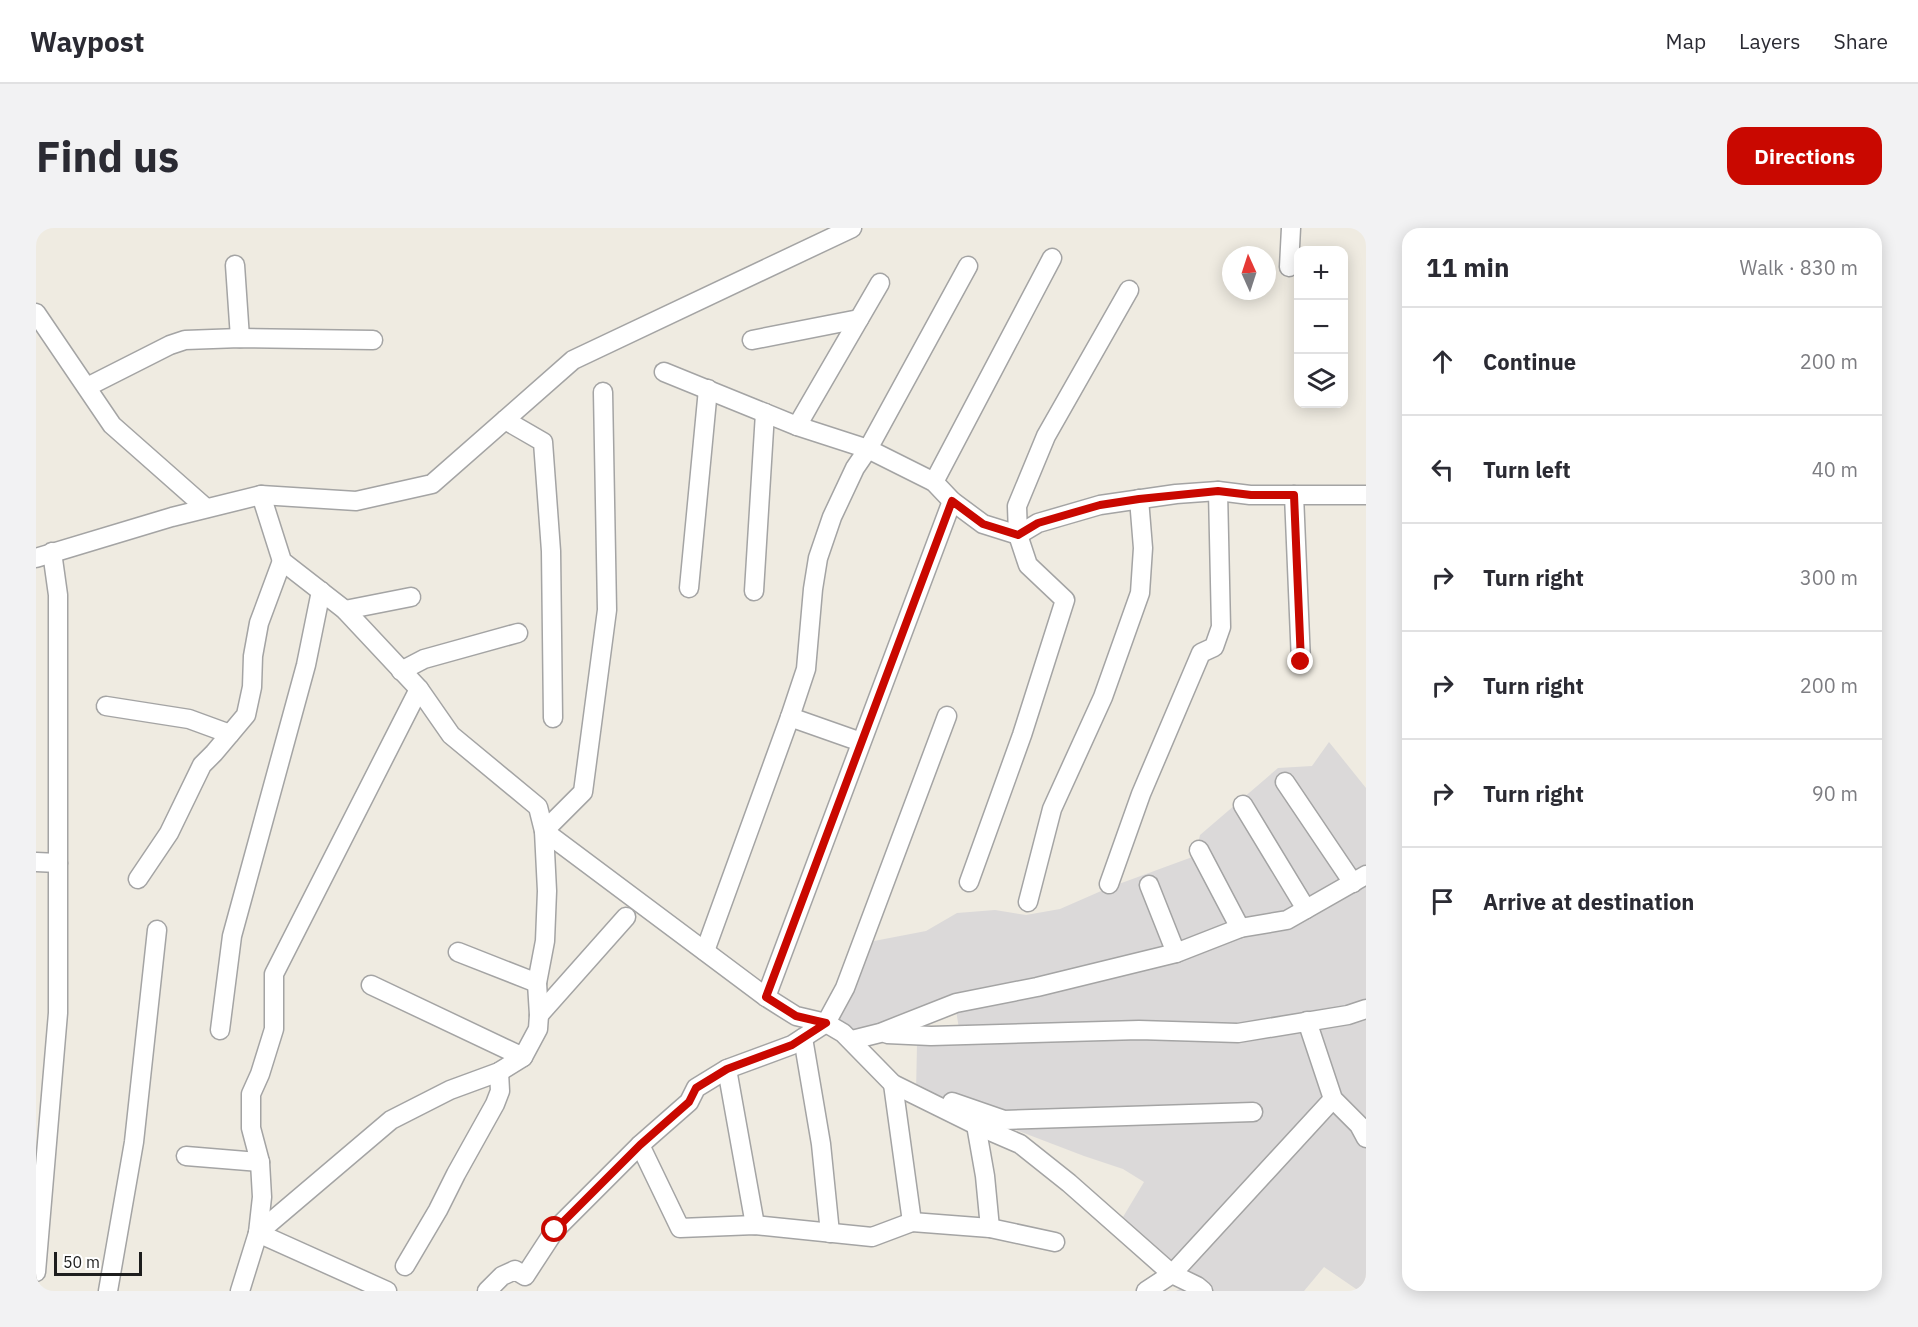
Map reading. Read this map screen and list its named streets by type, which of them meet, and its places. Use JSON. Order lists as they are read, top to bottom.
{
  "scale_bar": "50 m",
  "north": "top",
  "page": {
    "header": "Waypost",
    "nav": ["Map", "Layers", "Share"],
    "buttons": "Directions",
    "title": "Find us",
    "heading": ["11 min", "Walk · 830 m"],
    "map_buttons": ["+", "−"],
    "list": [
      ["Continue", "200 m"],
      ["Turn left", "40 m"],
      ["Turn right", "300 m"],
      ["Turn right", "200 m"],
      ["Turn right", "90 m"],
      "Arrive at destination"
    ],
    "scale": "50 m"
  }
}
